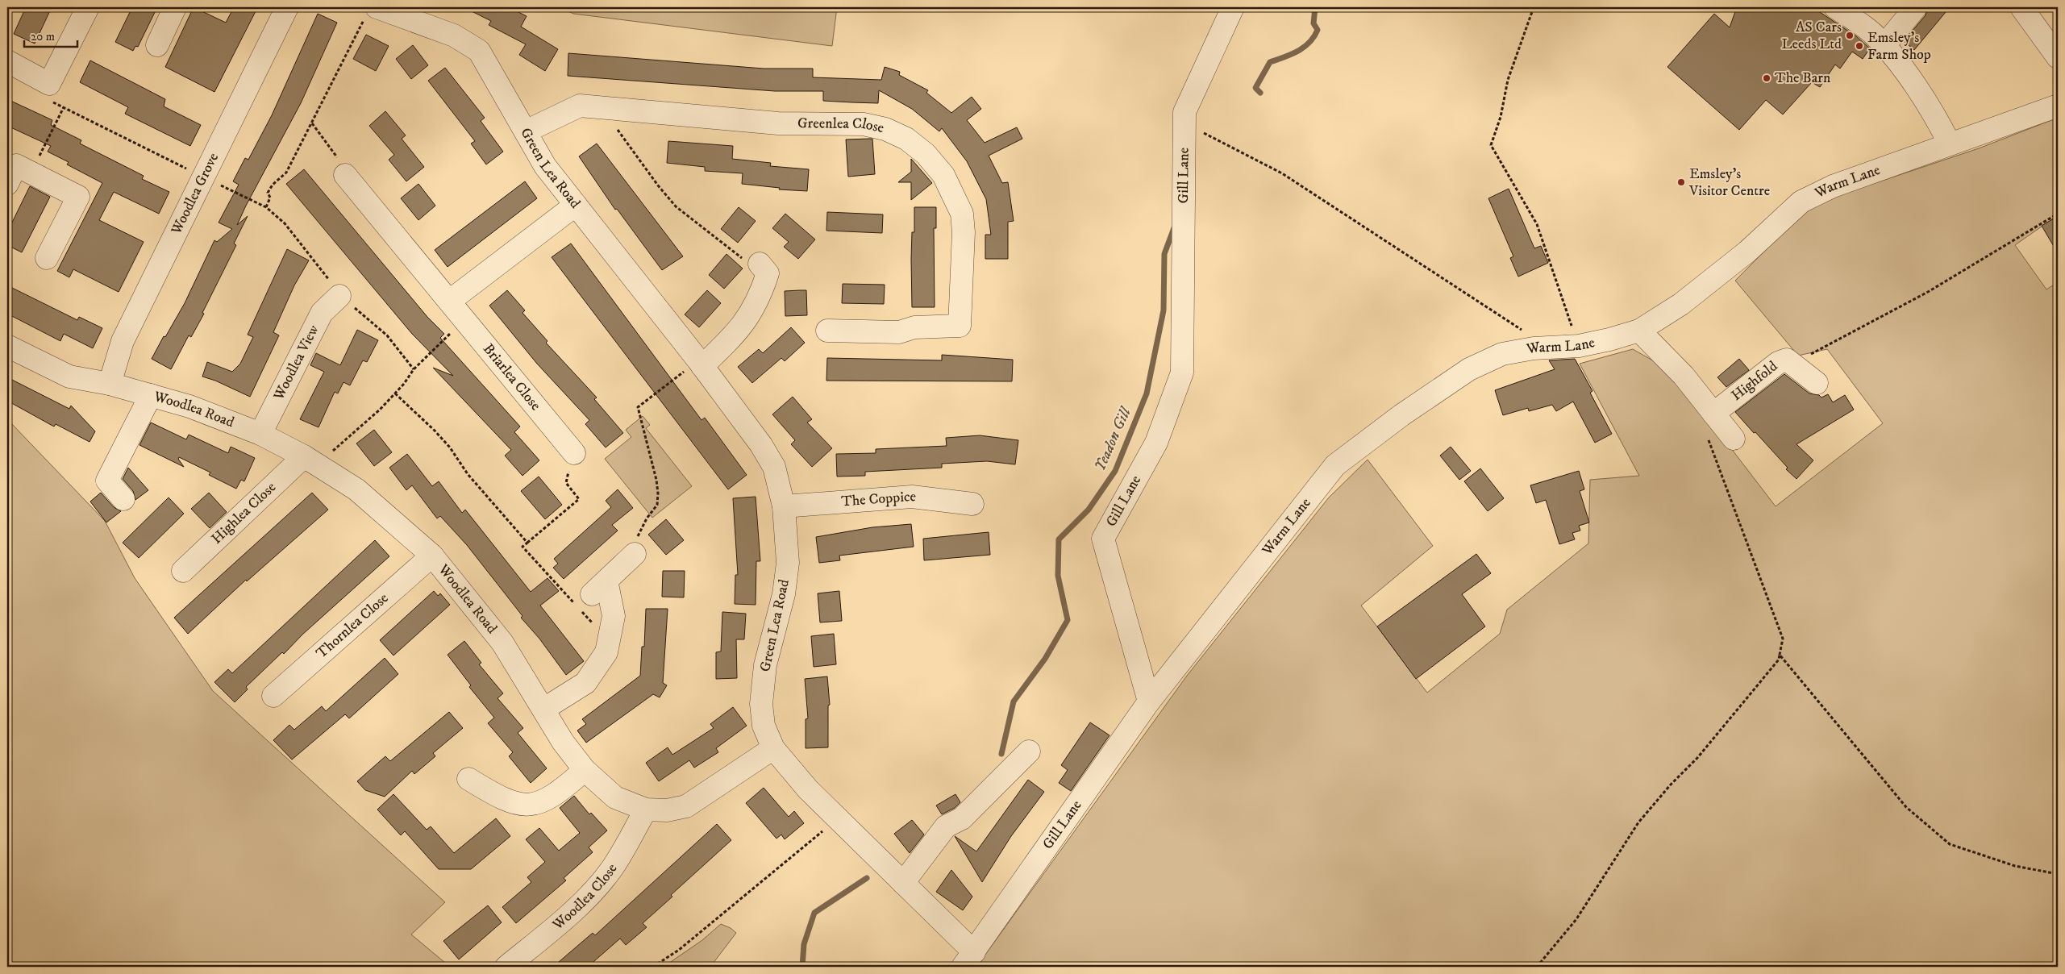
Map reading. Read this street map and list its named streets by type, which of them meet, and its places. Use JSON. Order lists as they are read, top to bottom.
{
  "streets": {
    "street": [
      "Greenlea Close",
      "Green Lea Road",
      "Gill Lane",
      "Warm Lane",
      "Woodlea Grove",
      "Woodlea View",
      "Briarlea Close",
      "Highfold",
      "Woodlea Road",
      "The Coppice",
      "Highlea Close",
      "Thornlea Close",
      "Woodlea Close"
    ]
  },
  "crossings": [
    ["Greenlea Close", "Green Lea Road"],
    ["Green Lea Road", "Gill Lane"],
    ["Green Lea Road", "Woodlea Road"],
    ["Green Lea Road", "The Coppice"],
    ["Gill Lane", "Warm Lane"],
    ["Woodlea Grove", "Woodlea Road"],
    ["Woodlea View", "Woodlea Road"],
    ["Woodlea Road", "Highlea Close"],
    ["Woodlea Road", "Thornlea Close"],
    ["Woodlea Road", "Woodlea Close"]
  ],
  "water": ["Yeadon Gill"],
  "places": [
    "AS Cars Leeds Ltd",
    "Emsley's Farm Shop",
    "The Barn",
    "Emsley's Visitor Centre"
  ],
  "scale_bar": "20 m"
}
